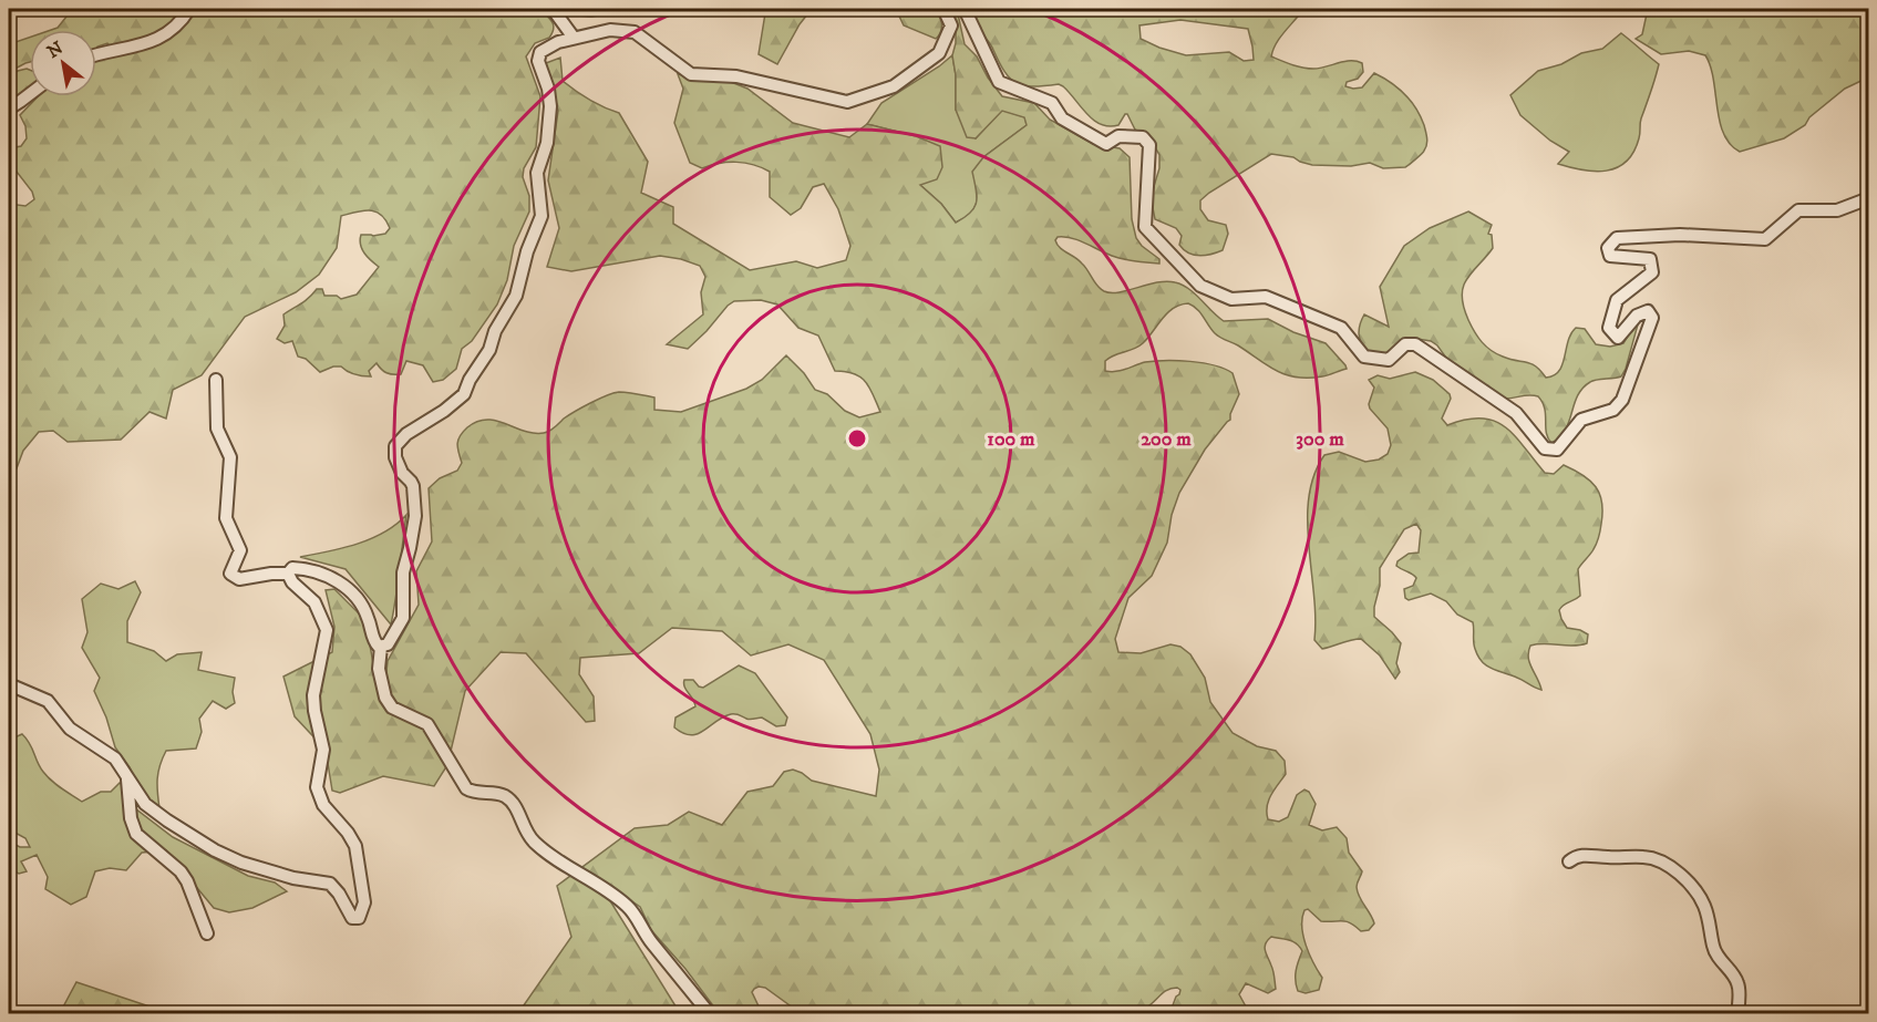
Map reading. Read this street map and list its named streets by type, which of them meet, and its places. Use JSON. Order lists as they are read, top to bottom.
{
  "north": "top left",
  "rings": ["100 m", "200 m", "300 m"]
}
